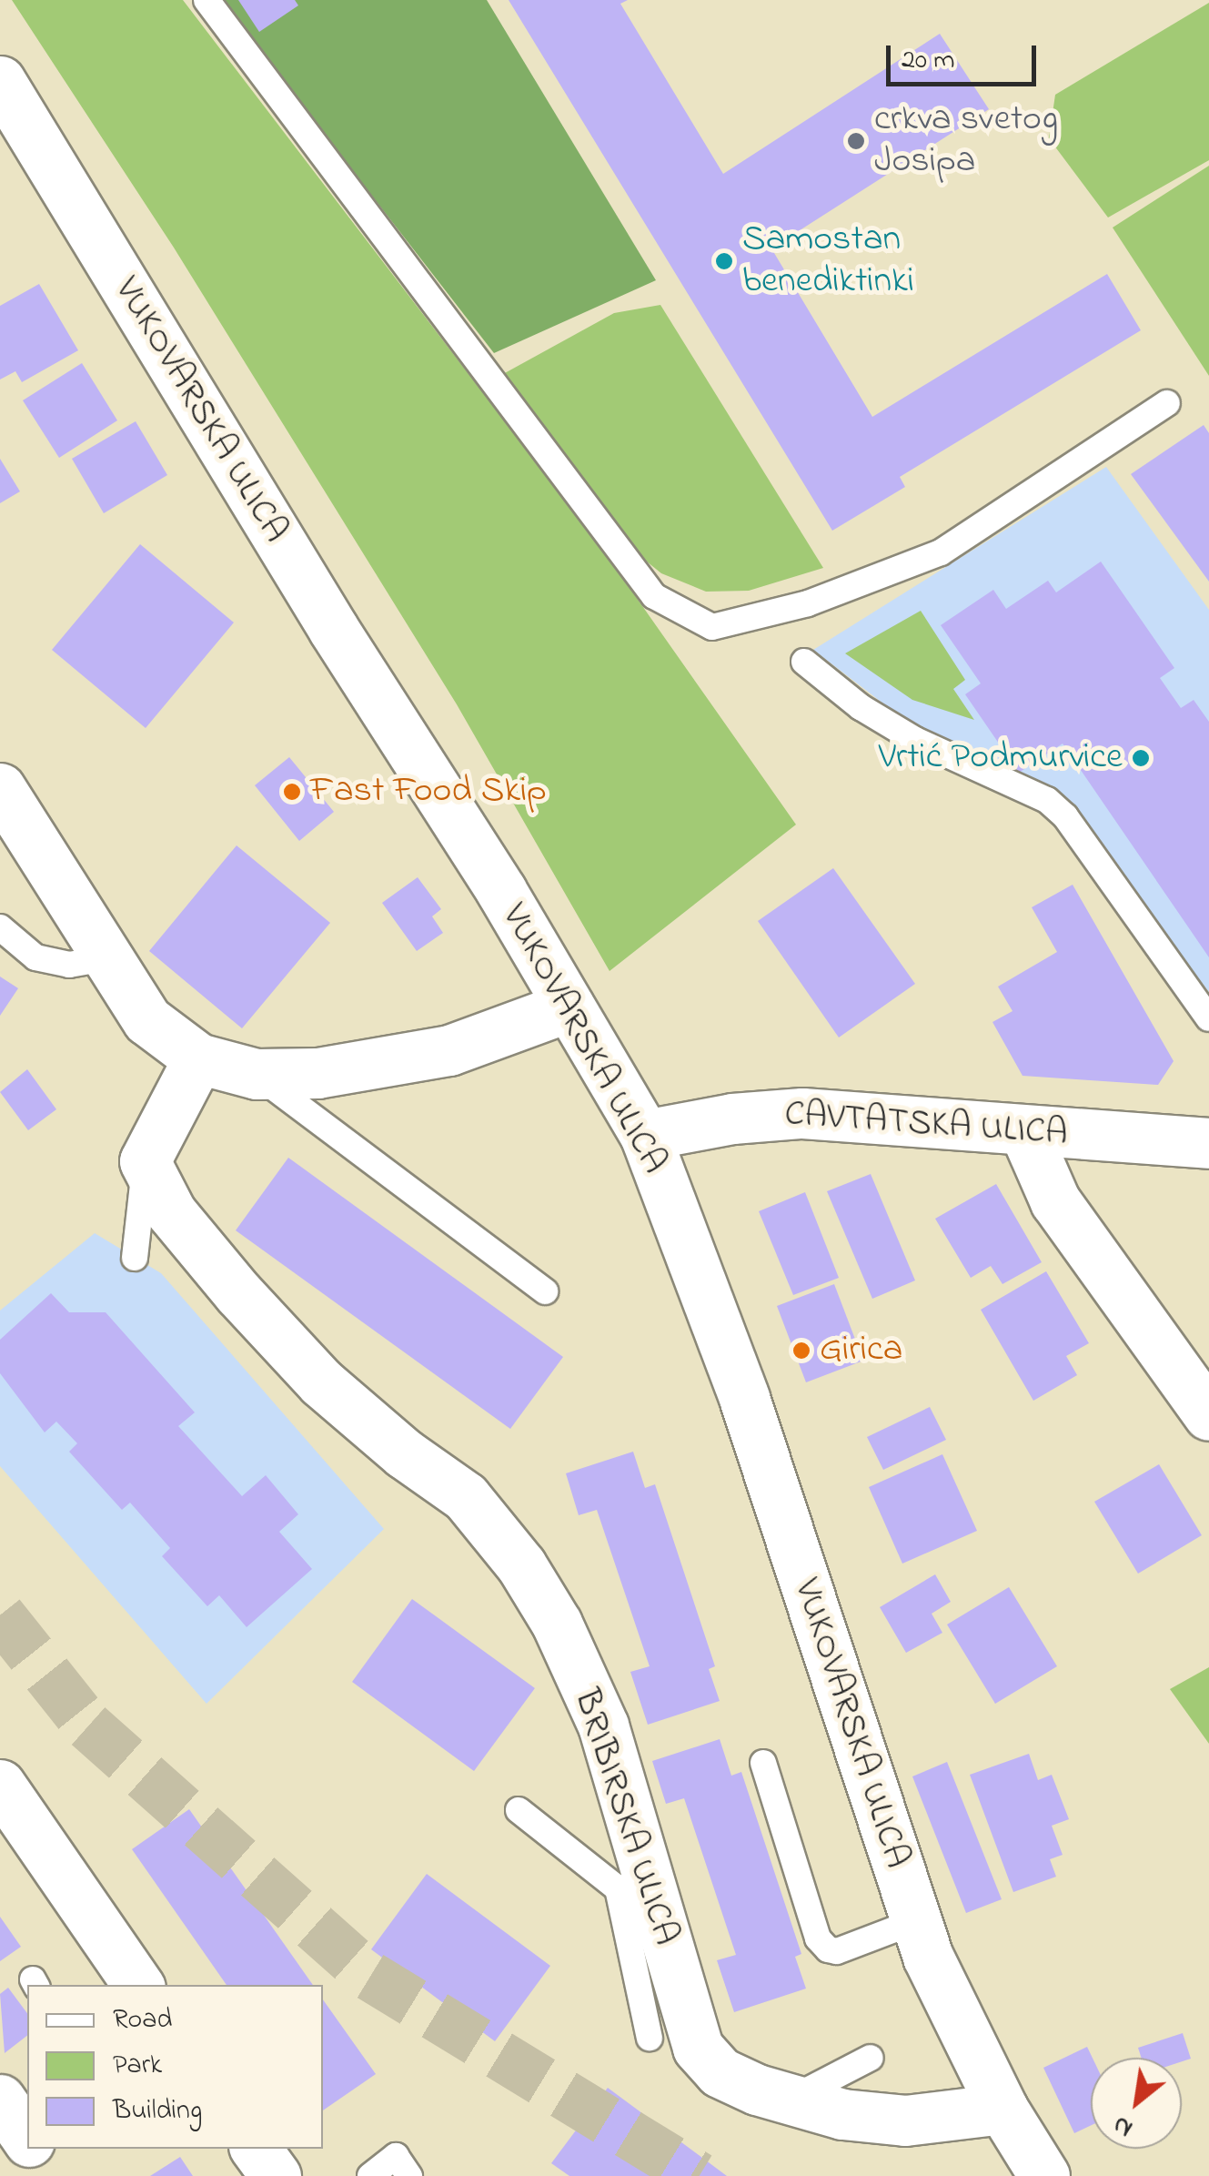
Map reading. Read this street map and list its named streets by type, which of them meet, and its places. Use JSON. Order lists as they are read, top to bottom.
{
  "streets": {
    "street": ["VUKOVARSKA ULICA", "CAVTATSKA ULICA", "BRIBIRSKA ULICA"]
  },
  "crossings": [
    ["VUKOVARSKA ULICA", "CAVTATSKA ULICA"],
    ["VUKOVARSKA ULICA", "BRIBIRSKA ULICA"]
  ],
  "places": [
    "crkva svetog Josipa",
    "Samostan benediktinki",
    "Vrtić Podmurvice",
    "Fast Food Skip",
    "Girica"
  ],
  "legend": ["Road", "Park", "Building"],
  "scale_bar": "20 m",
  "north": "bottom left"
}
